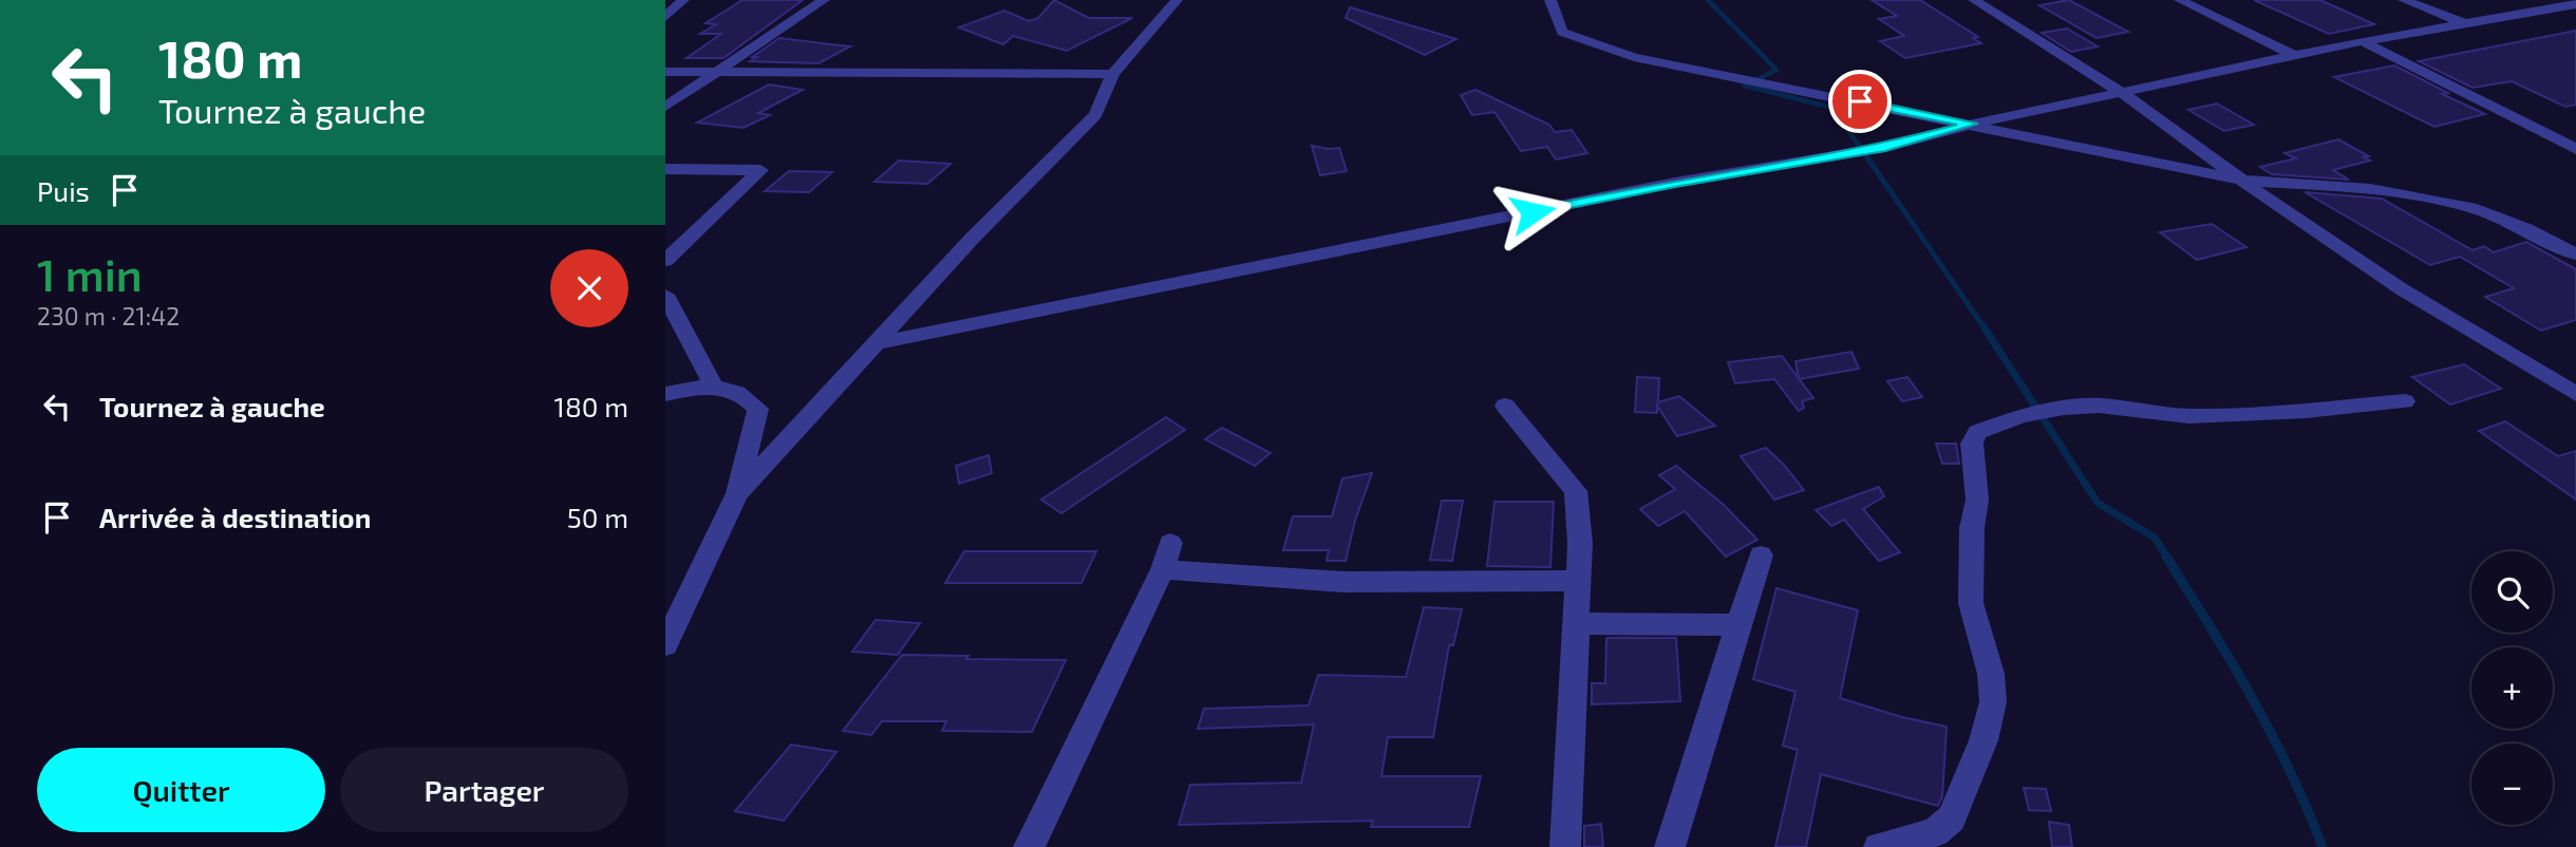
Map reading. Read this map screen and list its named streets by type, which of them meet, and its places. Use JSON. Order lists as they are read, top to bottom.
{
  "page": {
    "turn": ["180 m", "Tournez à gauche"],
    "then": "Puis",
    "heading": ["1 min", "230 m · 21:42"],
    "list": [
      {
        "name": "Tournez à gauche",
        "value": "180 m"
      },
      {
        "name": "Arrivée à destination",
        "value": "50 m"
      }
    ],
    "map_buttons": ["+", "−"],
    "buttons": ["Quitter", "Partager"]
  }
}
